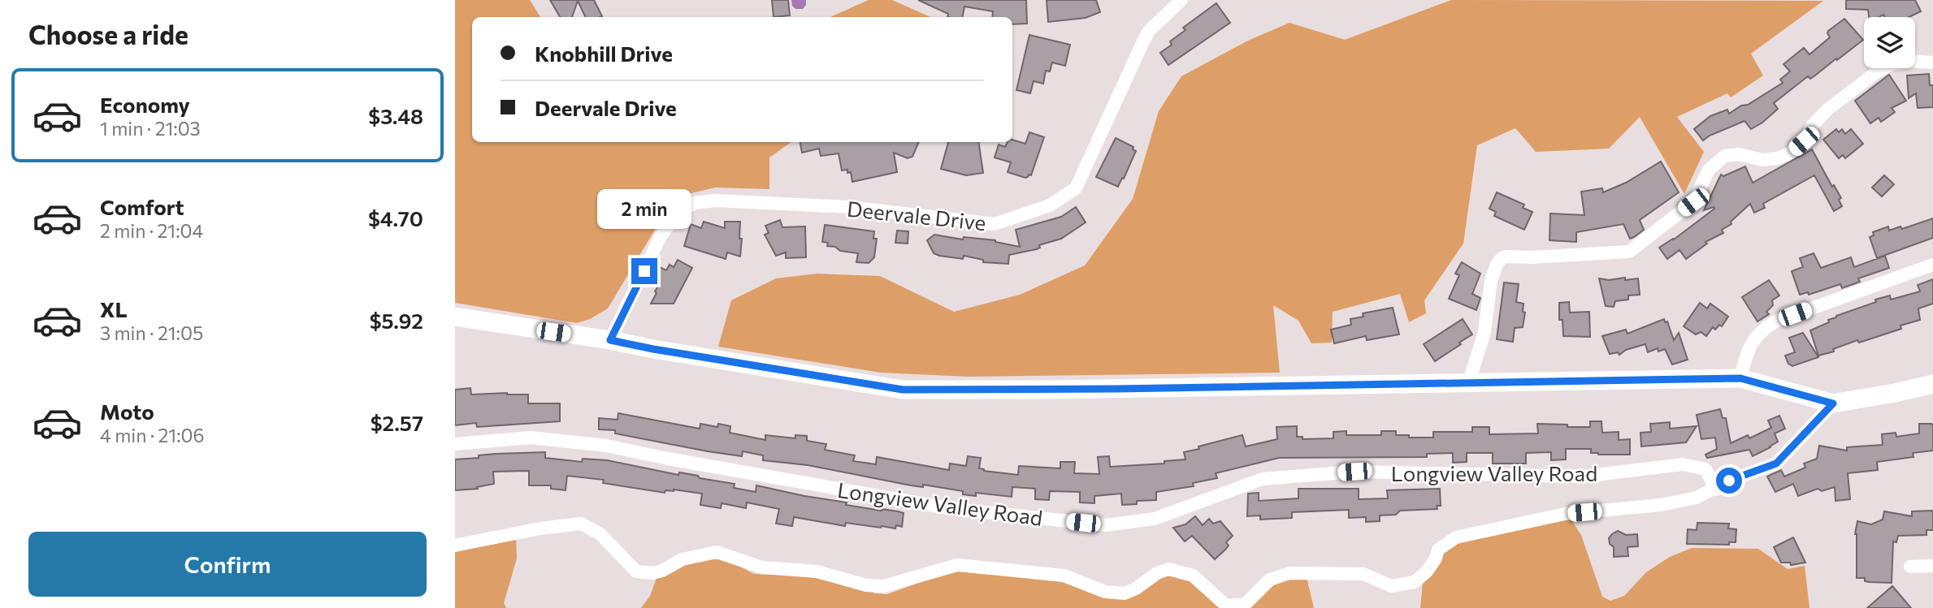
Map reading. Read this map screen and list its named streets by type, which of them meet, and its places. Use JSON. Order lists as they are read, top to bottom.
{
  "streets": {
    "street": ["Deervale Drive", "Longview Valley Road"]
  },
  "page": {
    "heading": "Choose a ride",
    "banner": ["Knobhill Drive", "Deervale Drive"],
    "list": [
      {
        "name": "Economy",
        "note": "1 min · 21:03",
        "value": "$3.48"
      },
      {
        "name": "Comfort",
        "note": "2 min · 21:04",
        "value": "$4.70"
      },
      {
        "name": "XL",
        "note": "3 min · 21:05",
        "value": "$5.92"
      },
      {
        "name": "Moto",
        "note": "4 min · 21:06",
        "value": "$2.57"
      }
    ],
    "bubble": "2 min",
    "buttons": "Confirm"
  }
}
